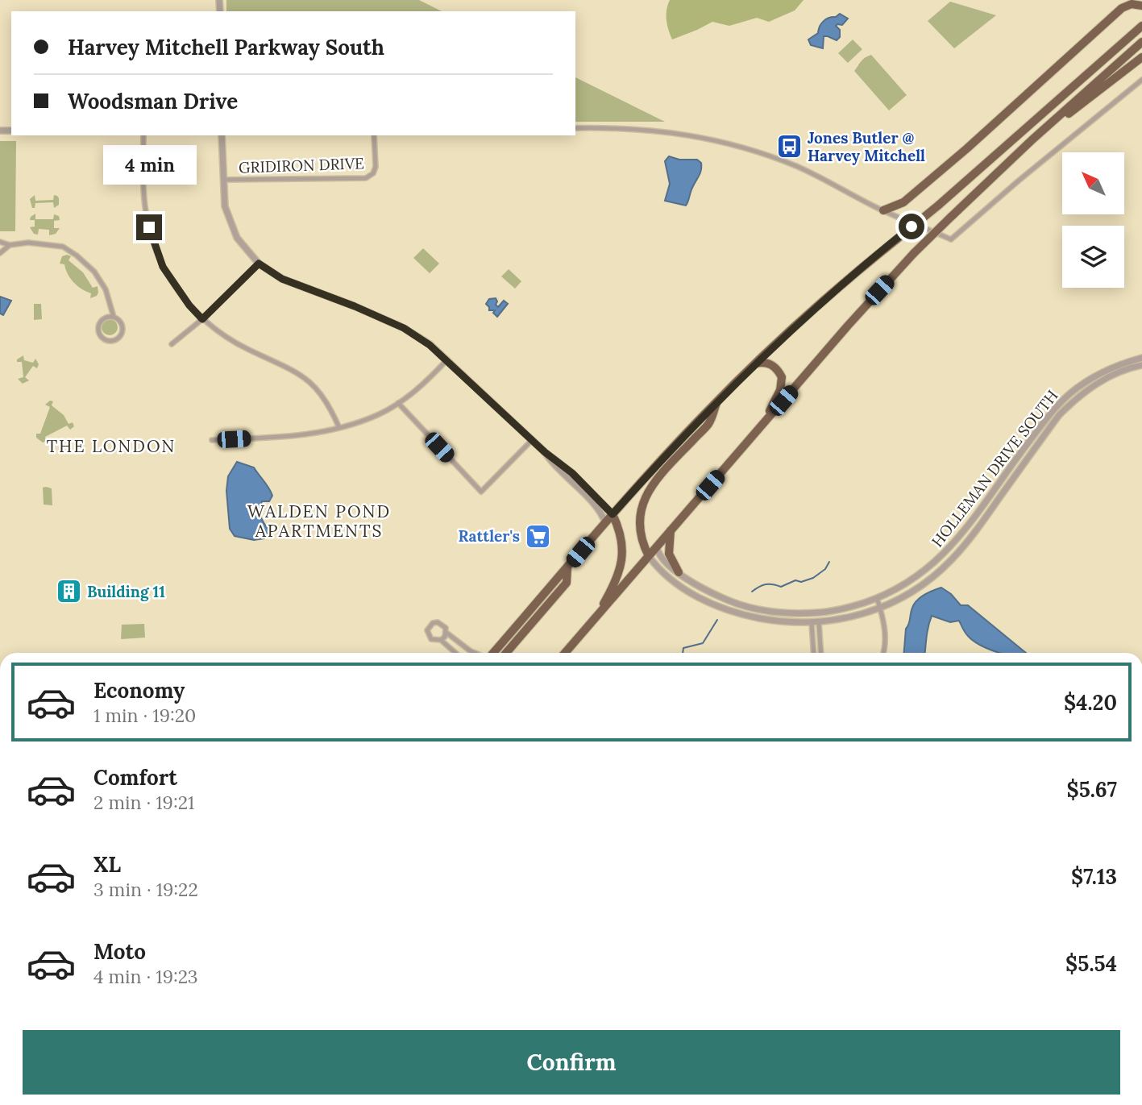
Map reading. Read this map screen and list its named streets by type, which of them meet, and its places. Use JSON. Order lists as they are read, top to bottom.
{
  "streets": {
    "street": ["GRIDIRON DRIVE", "HOLLEMAN DRIVE SOUTH"]
  },
  "districts": ["THE LONDON", "WALDEN POND APARTMENTS"],
  "places": {
    "bus stop": ["Jones Butler @ Harvey Mitchell"],
    "supermarket": ["Rattler's"],
    "building": ["Building 11"]
  },
  "north": "top left",
  "page": {
    "banner": ["Harvey Mitchell Parkway South", "Woodsman Drive"],
    "bubble": "4 min",
    "list": [
      {
        "name": "Economy",
        "note": "1 min · 19:20",
        "value": "$4.20"
      },
      {
        "name": "Comfort",
        "note": "2 min · 19:21",
        "value": "$5.67"
      },
      {
        "name": "XL",
        "note": "3 min · 19:22",
        "value": "$7.13"
      },
      {
        "name": "Moto",
        "note": "4 min · 19:23",
        "value": "$5.54"
      }
    ],
    "buttons": "Confirm"
  }
}
